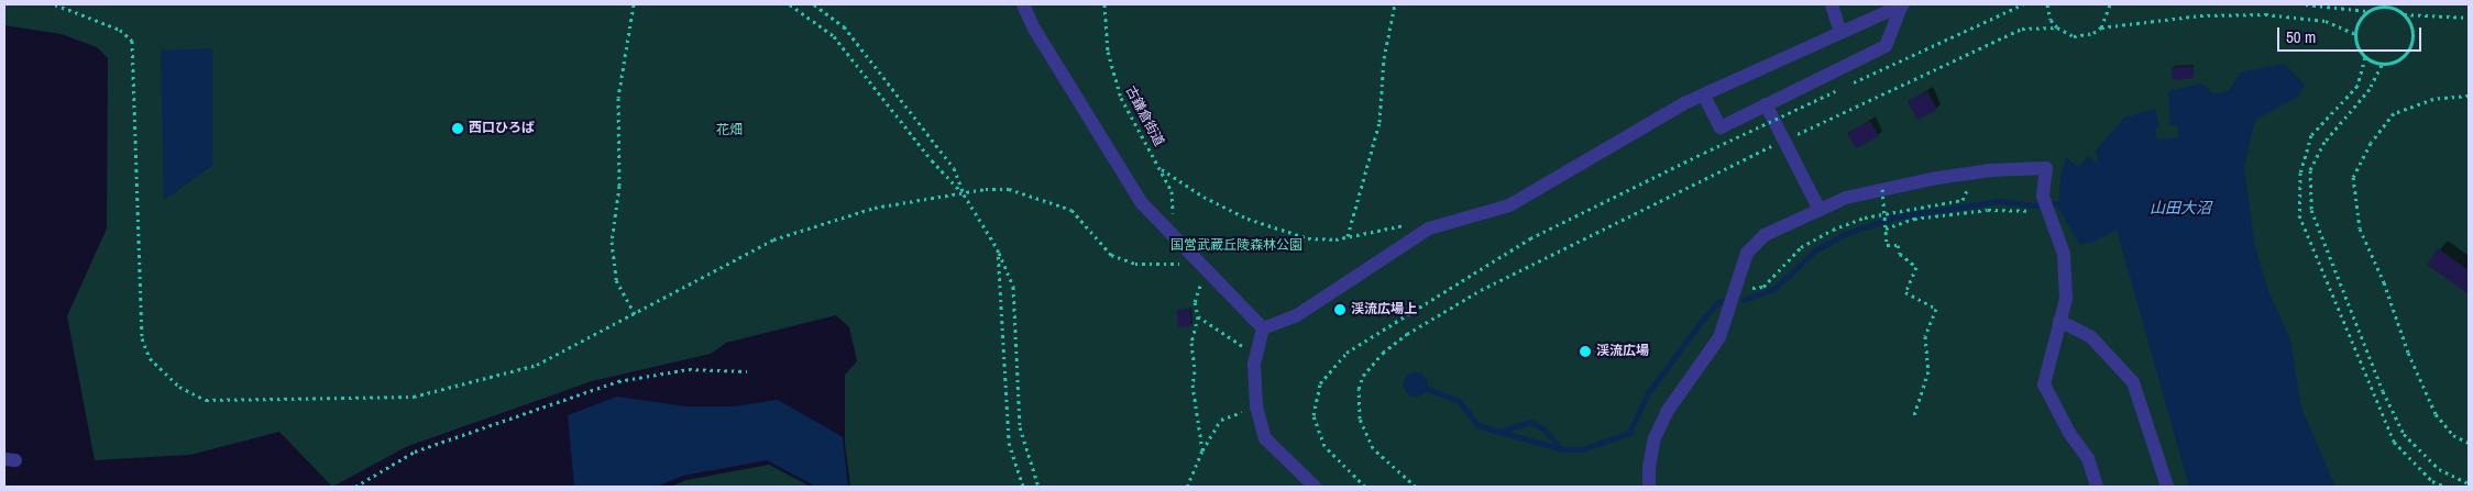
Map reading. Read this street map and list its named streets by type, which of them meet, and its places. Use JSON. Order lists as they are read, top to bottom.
{
  "streets": {
    "path": ["古鎌倉街道"]
  },
  "water": ["山田大沼"],
  "parks": ["花畑", "国営武蔵丘陵森林公園"],
  "places": ["西口ひろば", "渓流広場上", "渓流広場"],
  "scale_bar": "50 m"
}
